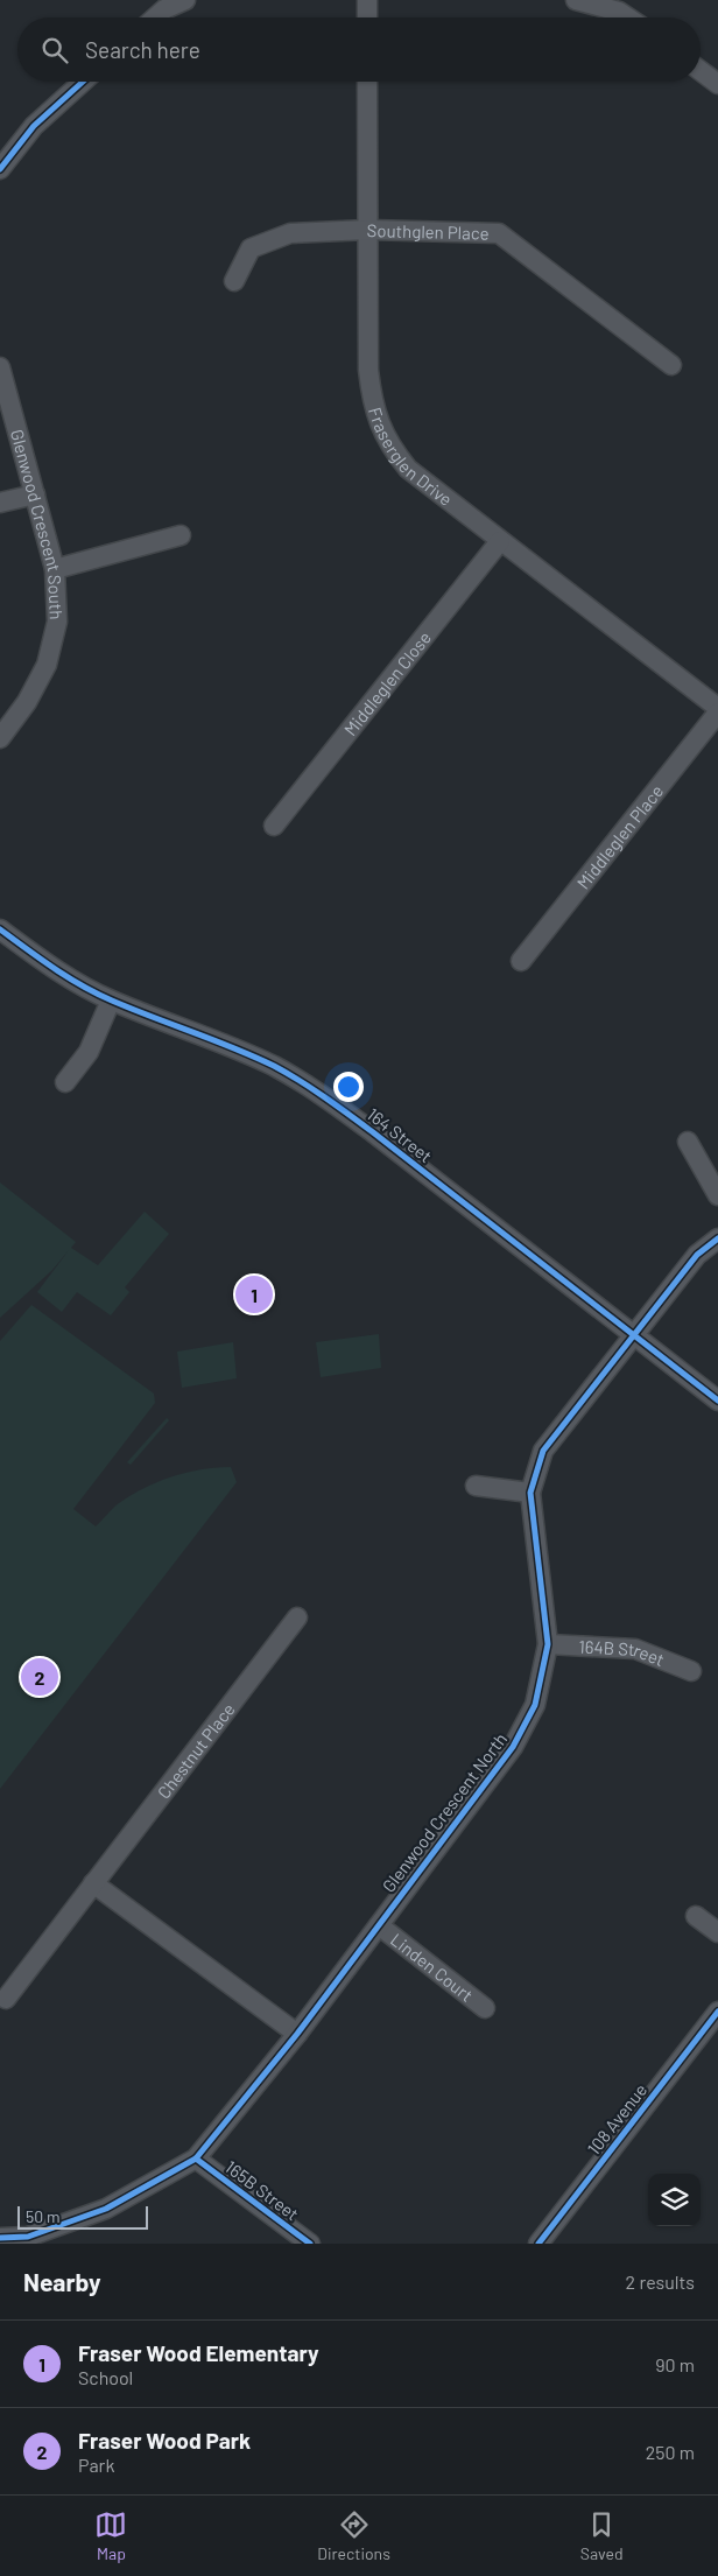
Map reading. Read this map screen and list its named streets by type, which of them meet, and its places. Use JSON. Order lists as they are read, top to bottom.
{
  "streets": {
    "street": [
      "Southglen Place",
      "Fraserglen Drive",
      "Glenwood Crescent South",
      "Middleglen Close",
      "Middleglen Place",
      "164 Street",
      "164B Street",
      "Chestnut Place",
      "Glenwood Crescent North",
      "Linden Court",
      "108 Avenue",
      "165B Street"
    ]
  },
  "crossings": [
    ["Southglen Place", "Fraserglen Drive"],
    ["Fraserglen Drive", "Middleglen Close"],
    ["Fraserglen Drive", "Middleglen Place"],
    ["164 Street", "Glenwood Crescent North"],
    ["164B Street", "Glenwood Crescent North"],
    ["Glenwood Crescent North", "Linden Court"],
    ["Glenwood Crescent North", "165B Street"]
  ],
  "scale_bar": "50 m",
  "page": {
    "search": "Search here",
    "pins": ["1", "2"],
    "scale": "50 m",
    "heading": ["Nearby", "2 results"],
    "list": [
      {
        "mark": "1",
        "name": "Fraser Wood Elementary",
        "note": "School",
        "value": "90 m"
      },
      {
        "mark": "2",
        "name": "Fraser Wood Park",
        "note": "Park",
        "value": "250 m"
      }
    ],
    "nav": ["Map", "Directions", "Saved"]
  }
}
